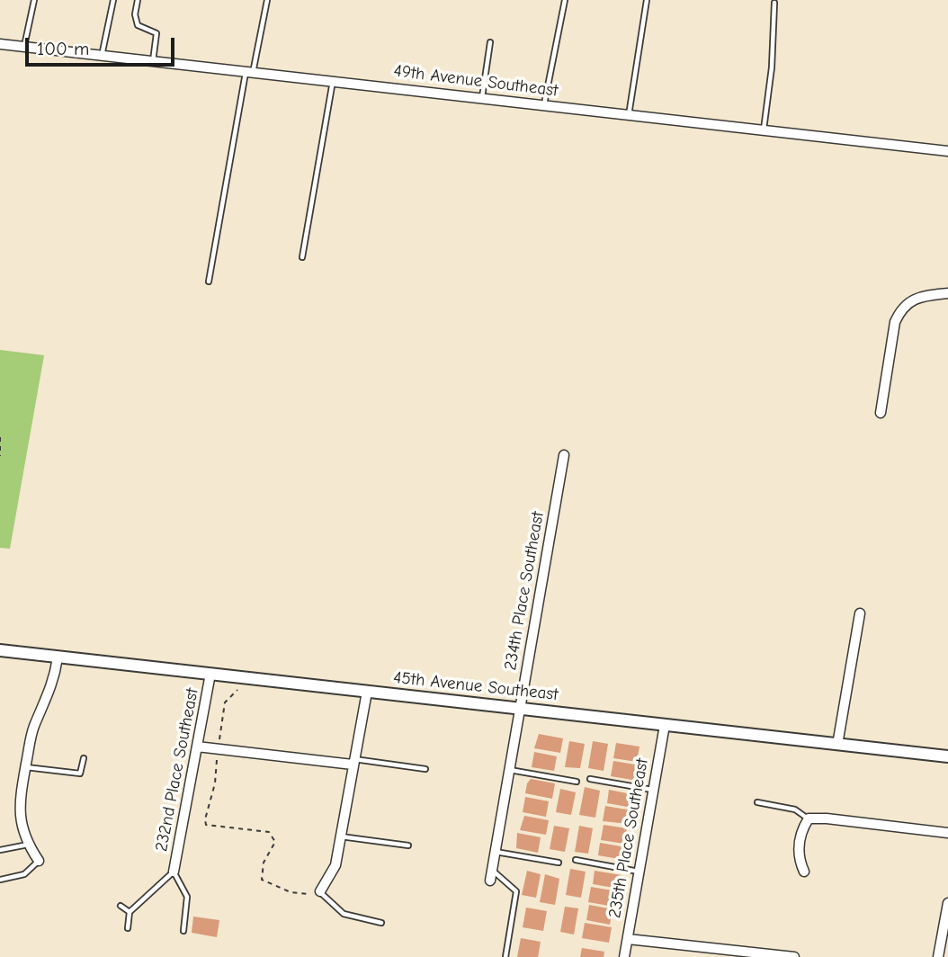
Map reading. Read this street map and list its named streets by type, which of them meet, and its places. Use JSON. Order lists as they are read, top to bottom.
{
  "streets": {
    "street": [
      "49th Avenue Southeast",
      "234th Place Southeast",
      "45th Avenue Southeast",
      "232nd Place Southeast",
      "235th Place Southeast"
    ]
  },
  "crossings": [
    ["234th Place Southeast", "45th Avenue Southeast"],
    ["45th Avenue Southeast", "232nd Place Southeast"],
    ["45th Avenue Southeast", "235th Place Southeast"]
  ],
  "scale_bar": "100 m"
}
